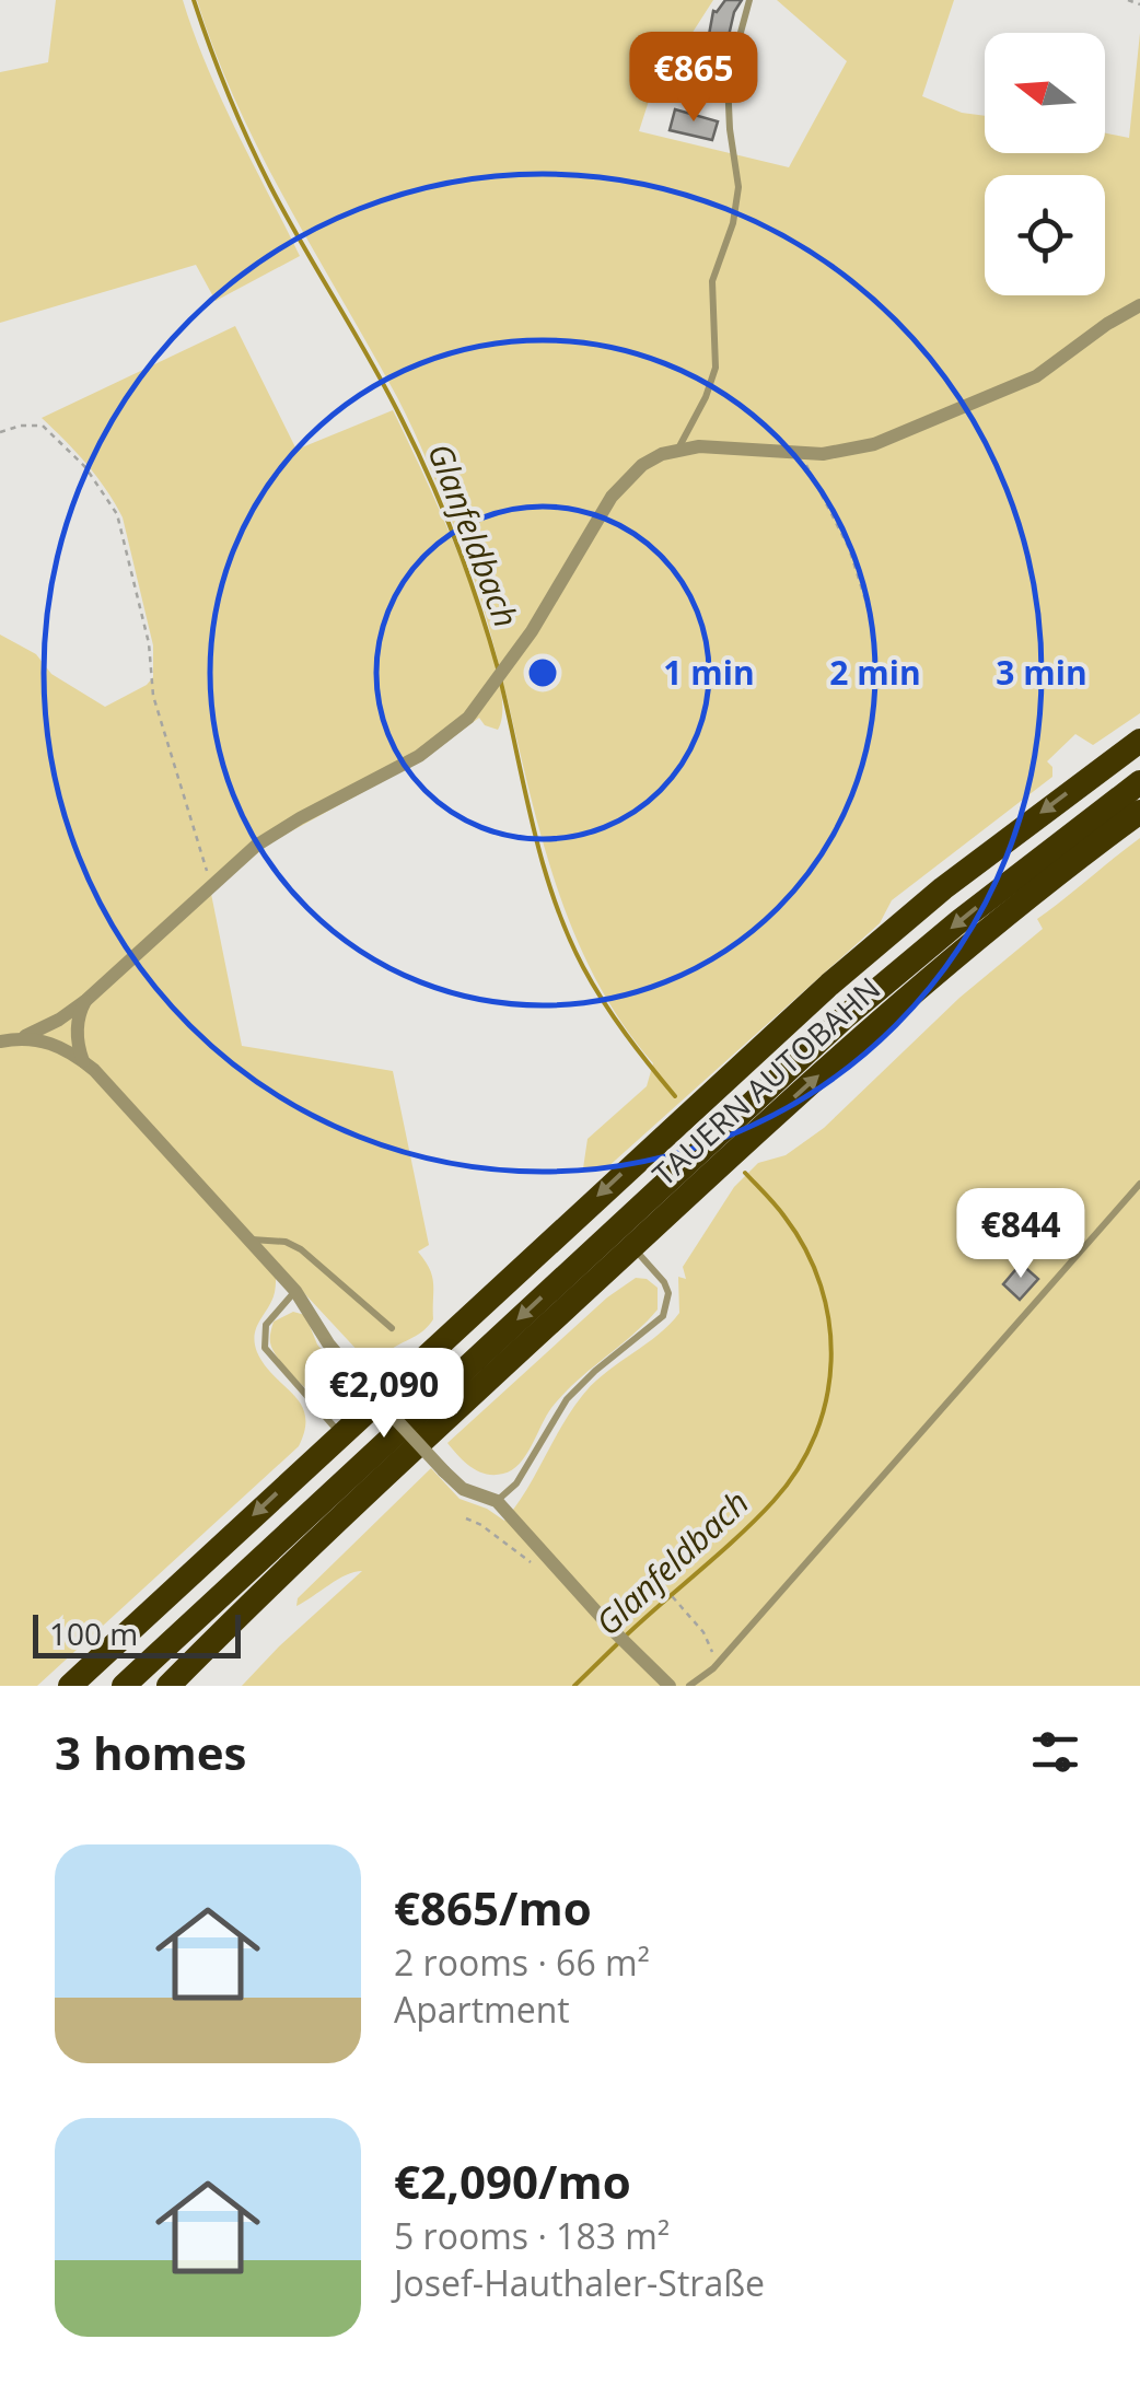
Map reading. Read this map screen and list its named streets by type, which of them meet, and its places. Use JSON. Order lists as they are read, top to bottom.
{
  "streets": {
    "highway": ["TAUERN AUTOBAHN"]
  },
  "water": ["Glanfeldbach"],
  "scale_bar": "100 m",
  "north": "left",
  "page": {
    "price": ["€865", "€844", "€2,090"],
    "scale": "100 m",
    "heading": "3 homes",
    "list": [
      {
        "name": "€865/mo",
        "note": "2 rooms · 66 m² · Apartment"
      },
      {
        "name": "€2,090/mo",
        "note": "5 rooms · 183 m² · Josef-Hauthaler-Straße"
      }
    ]
  },
  "rings": ["1 min", "2 min", "3 min"]
}
